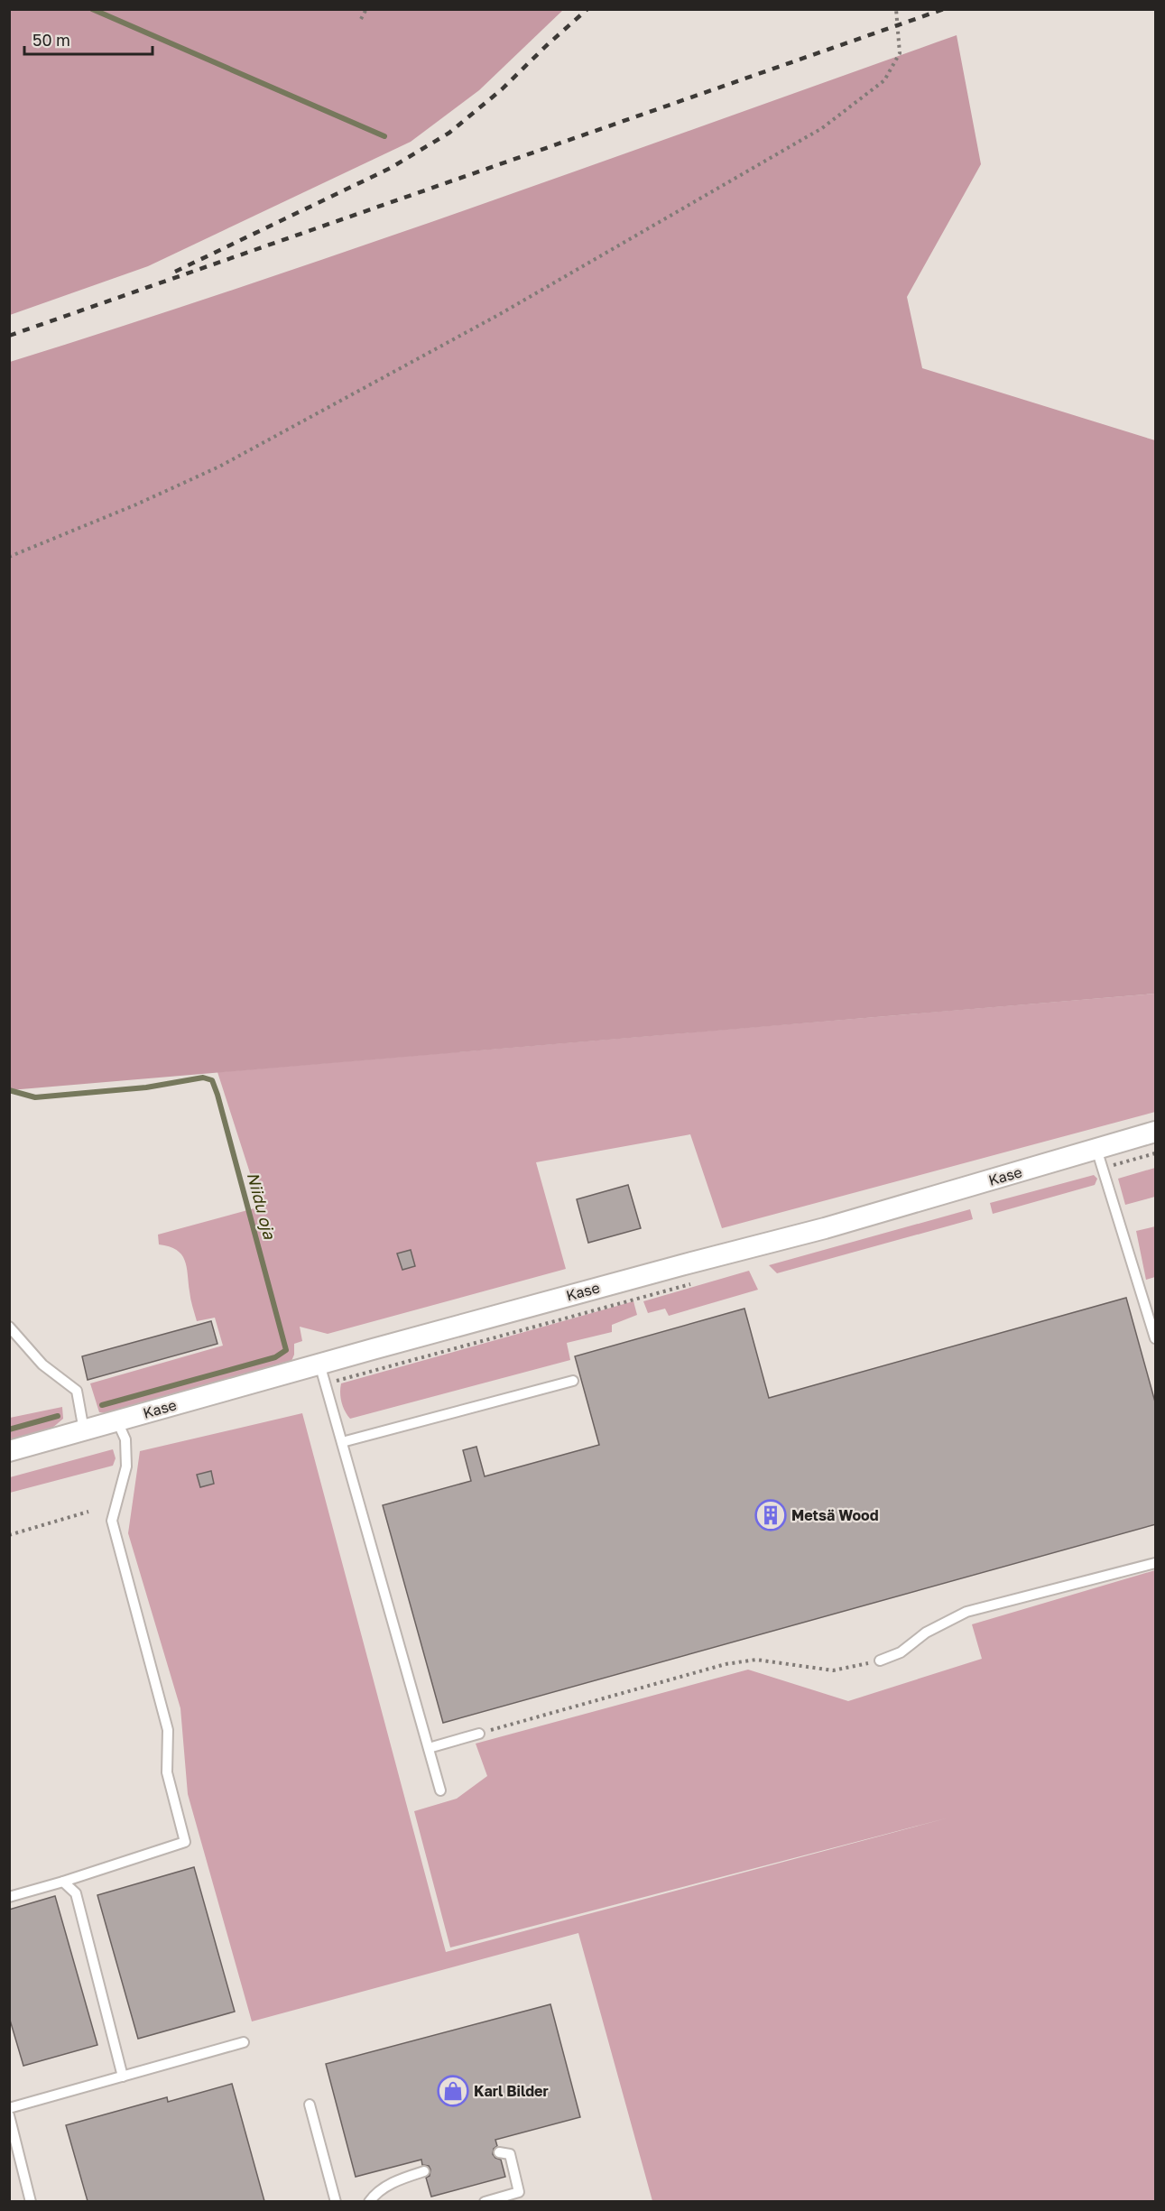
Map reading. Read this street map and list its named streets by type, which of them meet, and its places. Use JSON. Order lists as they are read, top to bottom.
{
  "streets": {
    "street": ["Kase"]
  },
  "water": ["Niidu oja"],
  "places": {
    "building": ["Metsä Wood"],
    "shop": ["Karl Bilder"]
  },
  "scale_bar": "50 m"
}
